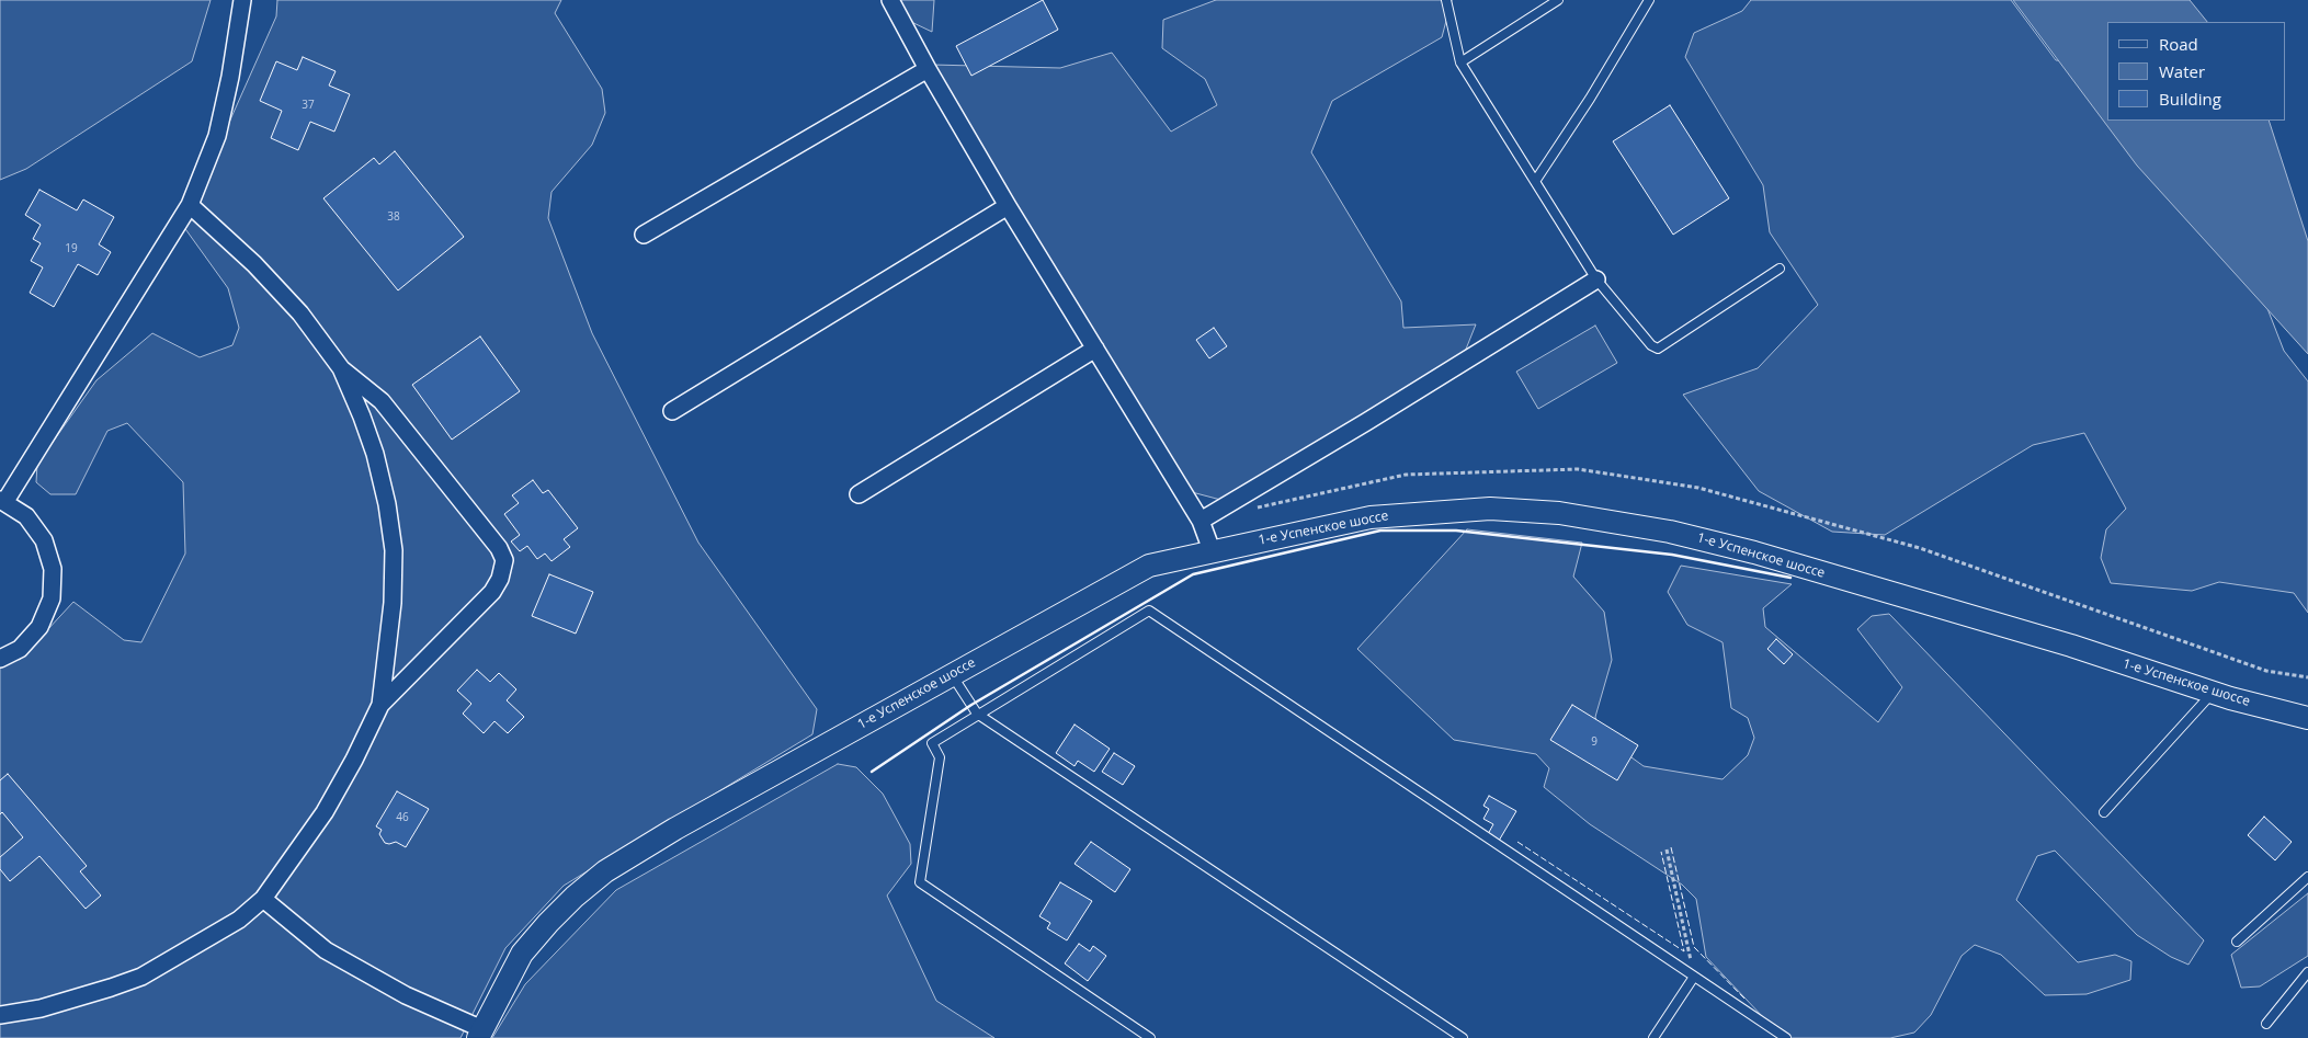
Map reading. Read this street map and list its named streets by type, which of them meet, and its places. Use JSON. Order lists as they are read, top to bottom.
{
  "streets": {
    "main road": ["1-е Успенское шоссе"]
  },
  "house_numbers": [
    "37",
    "38",
    "19",
    "9",
    "46"
  ],
  "legend": ["Road", "Water", "Building"]
}
